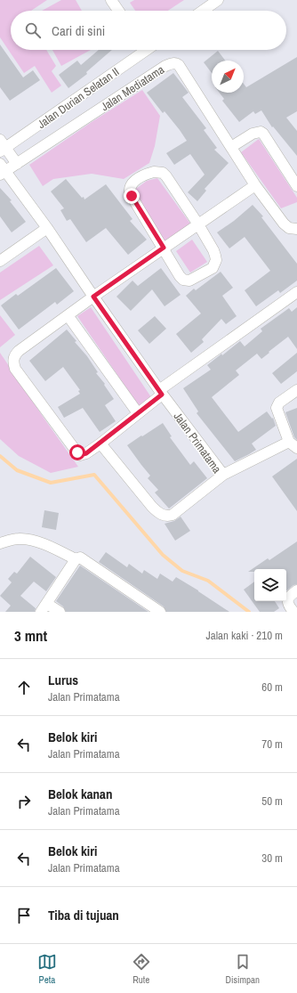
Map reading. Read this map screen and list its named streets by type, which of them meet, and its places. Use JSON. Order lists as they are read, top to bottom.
{
  "streets": {
    "street": ["Jalan Mediatama", "Jalan Durian Selatan II", "Jalan Primatama"]
  },
  "crossings": [
    ["Jalan Mediatama", "Jalan Primatama"]
  ],
  "north": "top right",
  "page": {
    "search": "Cari di sini",
    "heading": ["3 mnt", "Jalan kaki · 210 m"],
    "list": [
      ["Lurus", "Jalan Primatama", "60 m"],
      ["Belok kiri", "Jalan Primatama", "70 m"],
      ["Belok kanan", "Jalan Primatama", "50 m"],
      ["Belok kiri", "Jalan Primatama", "30 m"],
      "Tiba di tujuan"
    ],
    "nav": ["Peta", "Rute", "Disimpan"]
  }
}
